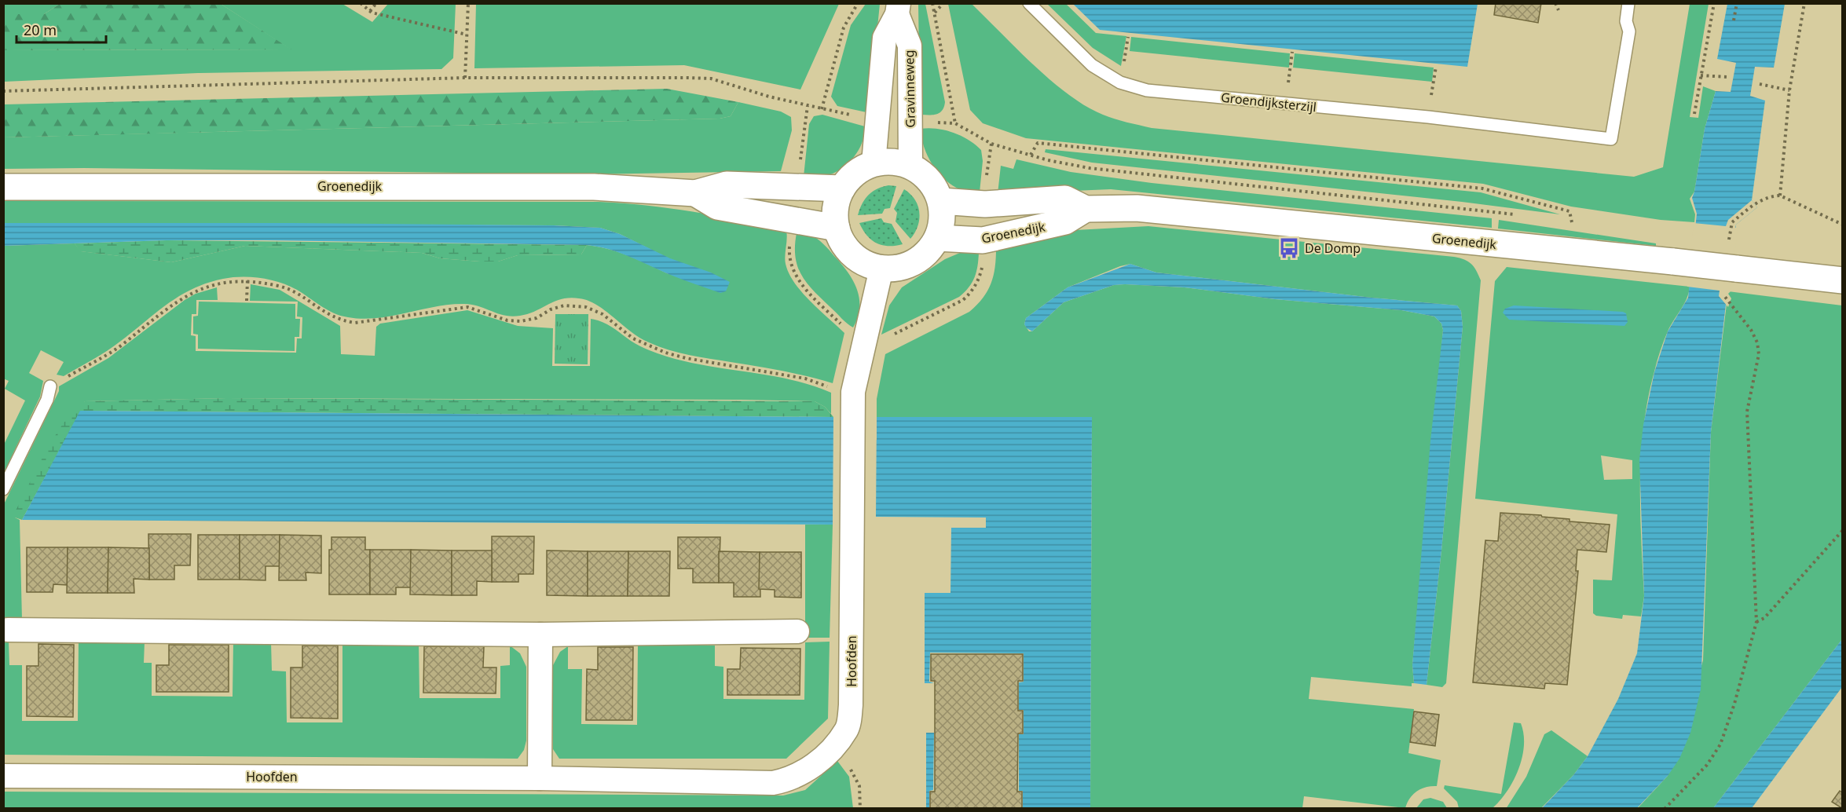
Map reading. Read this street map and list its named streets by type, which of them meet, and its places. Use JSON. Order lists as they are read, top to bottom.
{
  "streets": {
    "main road": ["Groenedijk"],
    "street": ["Gravinneweg", "Hoofden"],
    "lane": ["Groendijksterzijl"]
  },
  "crossings": [
    ["Gravinneweg", "Groenedijk"],
    ["Gravinneweg", "Hoofden"],
    ["Groenedijk", "Hoofden"]
  ],
  "places": {
    "bus stop": ["De Domp"]
  },
  "scale_bar": "20 m"
}
